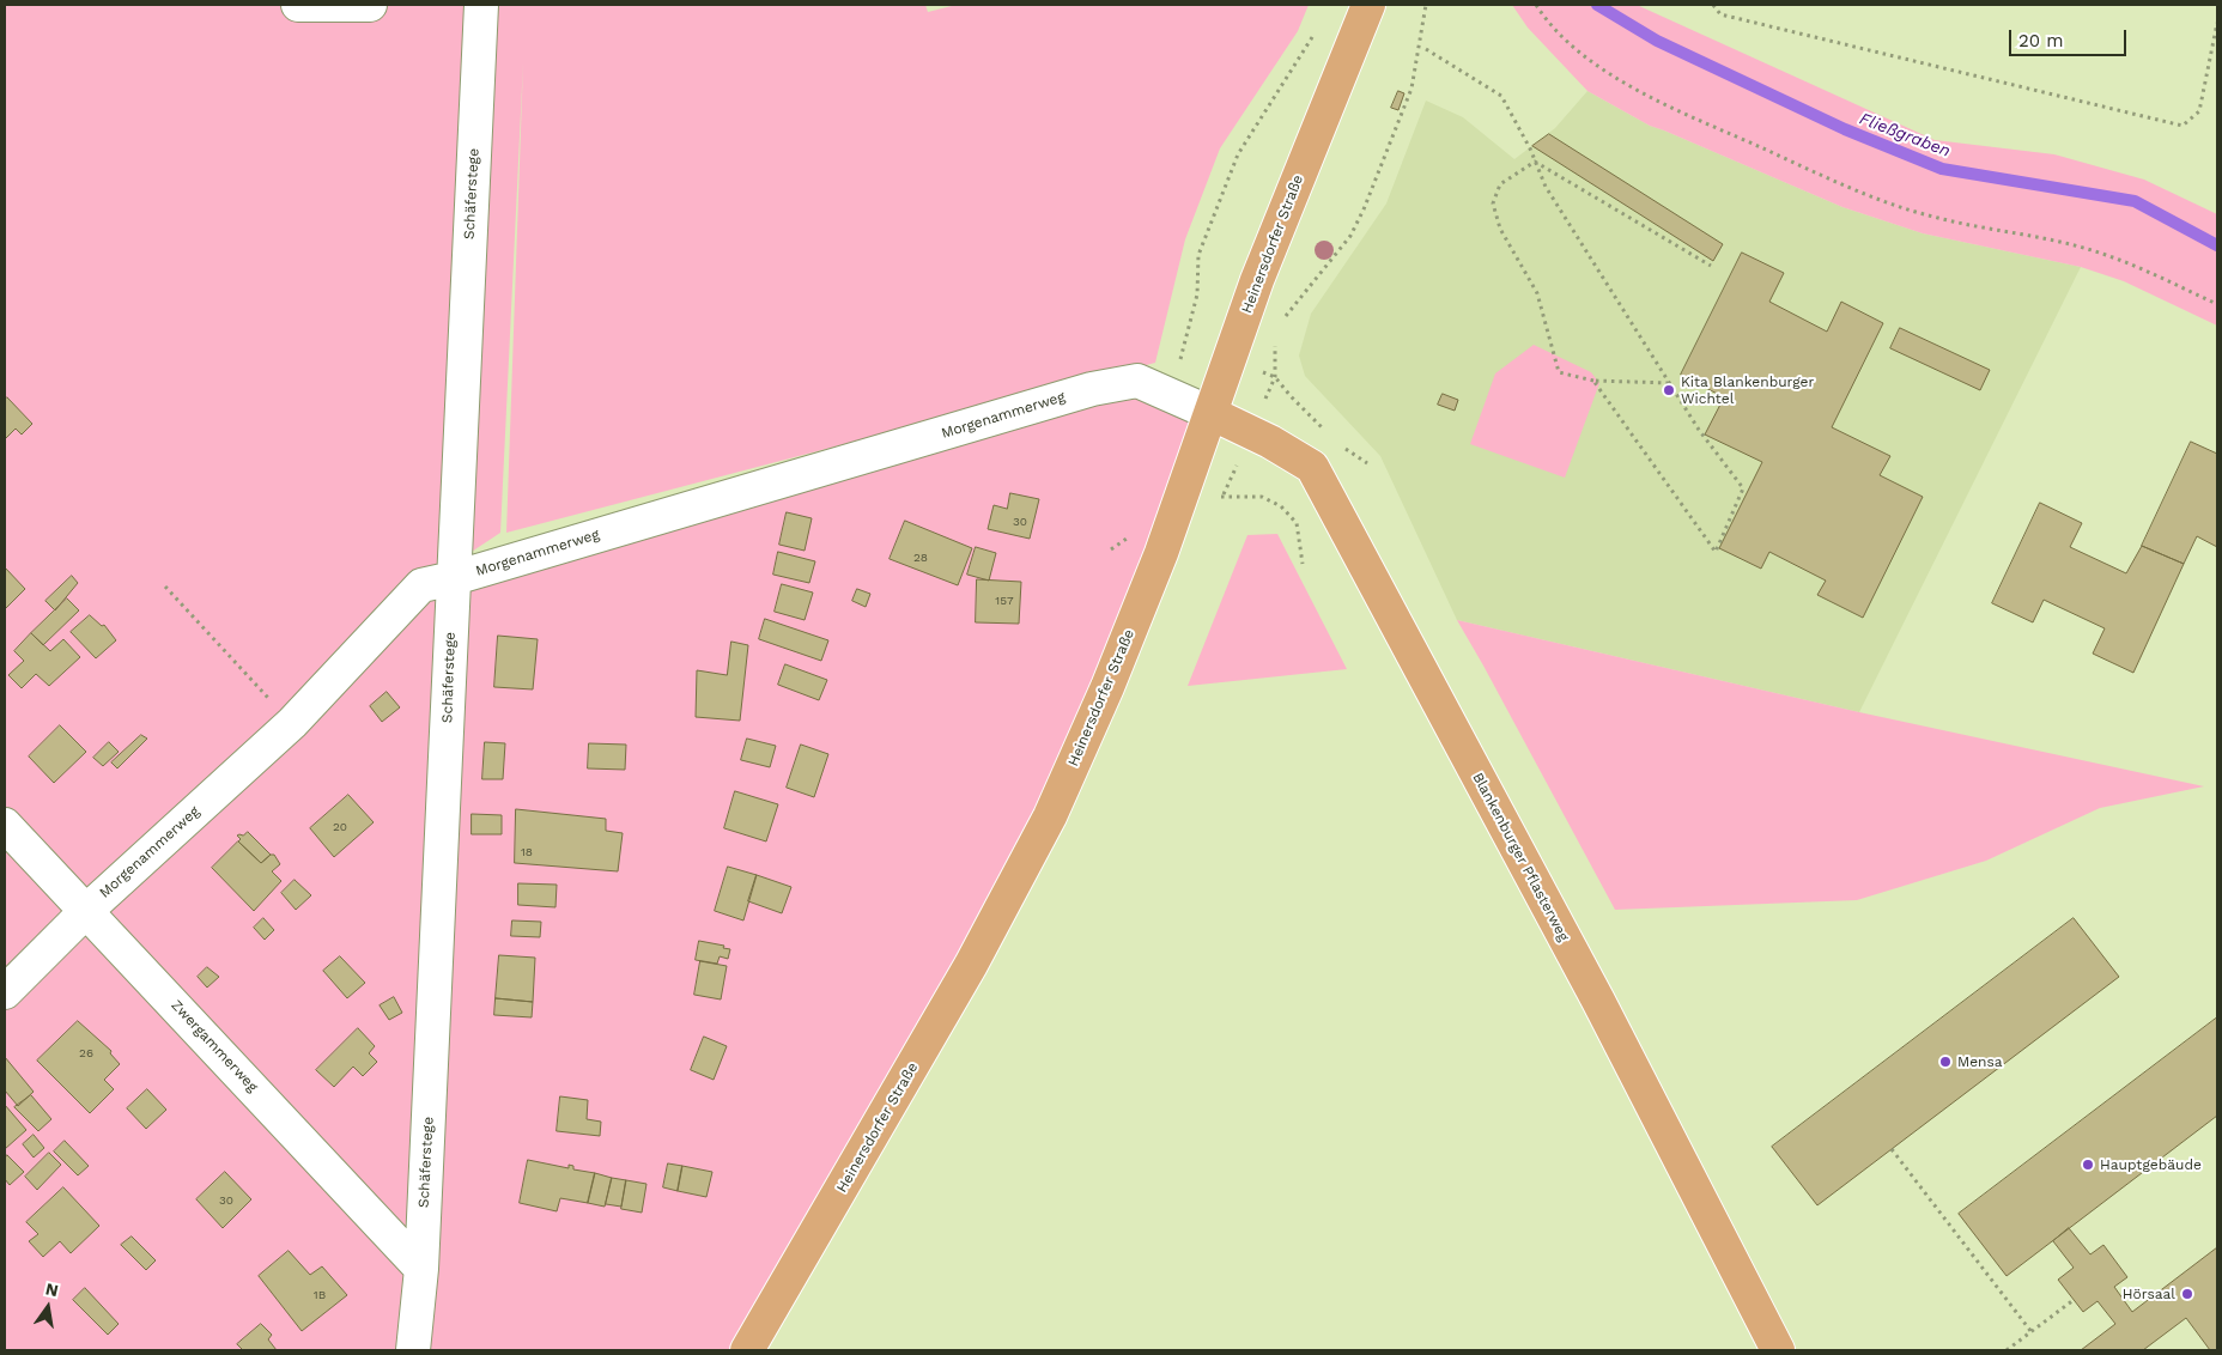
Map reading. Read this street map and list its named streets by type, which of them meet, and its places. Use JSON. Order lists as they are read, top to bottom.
{
  "streets": {
    "main road": ["Heinersdorfer Straße", "Blankenburger Pflasterweg"],
    "lane": ["Schäferstege", "Morgenammerweg", "Zwergammerweg"]
  },
  "crossings": [
    ["Schäferstege", "Morgenammerweg"],
    ["Schäferstege", "Zwergammerweg"],
    ["Heinersdorfer Straße", "Morgenammerweg"],
    ["Heinersdorfer Straße", "Blankenburger Pflasterweg"],
    ["Morgenammerweg", "Blankenburger Pflasterweg"],
    ["Morgenammerweg", "Zwergammerweg"]
  ],
  "water": ["Fließgraben"],
  "places": [
    "Kita Blankenburger Wichtel",
    "Mensa",
    "Hauptgebäude",
    "Hörsaal"
  ],
  "house_numbers": [
    "30",
    "28",
    "157",
    "20",
    "18",
    "26",
    "30",
    "1B"
  ],
  "scale_bar": "20 m",
  "north": "top"
}
